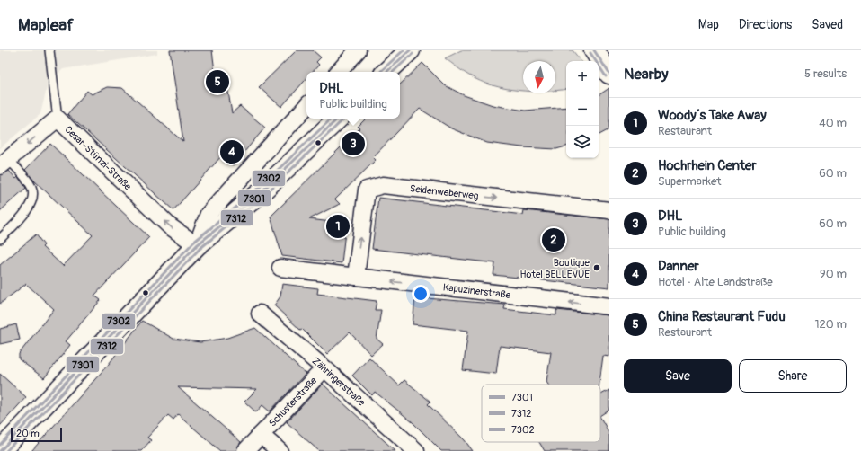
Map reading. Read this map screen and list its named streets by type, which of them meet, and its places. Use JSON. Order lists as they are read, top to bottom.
{
  "streets": {
    "street": [
      "Cesar-Stünzi-Straße",
      "Seidenweberweg",
      "Kapuzinerstraße",
      "Zähringerstraße",
      "Schusterstraße"
    ]
  },
  "crossings": [
    ["Seidenweberweg", "Kapuzinerstraße"],
    ["Zähringerstraße", "Schusterstraße"]
  ],
  "one_way": ["Cesar-Stünzi-Straße", "Kapuzinerstraße"],
  "places": ["Boutique Hotel BELLEVUE"],
  "lines": ["transit line 7301", "transit line 7302", "transit line 7312"],
  "legend": ["7301", "7312", "7302"],
  "scale_bar": "20 m",
  "north": "bottom",
  "page": {
    "header": "Mapleaf",
    "nav": ["Map", "Directions", "Saved"],
    "heading": ["Nearby", "5 results"],
    "map_buttons": ["+", "−"],
    "pins": [
      "5",
      "3",
      "4",
      "1",
      "2"
    ],
    "popup": ["DHL", "Public building"],
    "list": [
      {
        "mark": "1",
        "name": "Woody´s Take Away",
        "note": "Restaurant",
        "value": "40 m"
      },
      {
        "mark": "2",
        "name": "Hochrhein Center",
        "note": "Supermarket",
        "value": "60 m"
      },
      {
        "mark": "3",
        "name": "DHL",
        "note": "Public building",
        "value": "60 m"
      },
      {
        "mark": "4",
        "name": "Danner",
        "note": "Hotel · Alte Landstraße",
        "value": "90 m"
      },
      {
        "mark": "5",
        "name": "China Restaurant Fudu",
        "note": "Restaurant",
        "value": "120 m"
      }
    ],
    "buttons": ["Save", "Share"],
    "scale": "20 m"
  }
}
